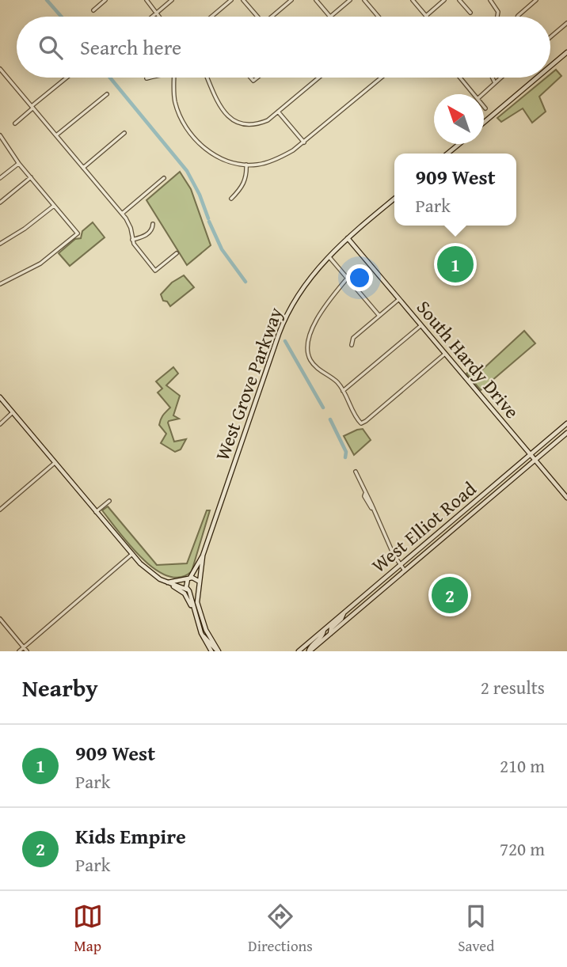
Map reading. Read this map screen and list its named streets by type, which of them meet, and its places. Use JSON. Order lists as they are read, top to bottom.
{
  "streets": {
    "street": ["South Hardy Drive", "West Grove Parkway", "West Elliot Road"]
  },
  "crossings": [
    ["South Hardy Drive", "West Grove Parkway"],
    ["South Hardy Drive", "West Elliot Road"]
  ],
  "north": "top left",
  "page": {
    "search": "Search here",
    "popup": ["909 West", "Park"],
    "pins": ["1", "2"],
    "heading": ["Nearby", "2 results"],
    "list": [
      {
        "mark": "1",
        "name": "909 West",
        "note": "Park",
        "value": "210 m"
      },
      {
        "mark": "2",
        "name": "Kids Empire",
        "note": "Park",
        "value": "720 m"
      }
    ],
    "nav": ["Map", "Directions", "Saved"]
  }
}
